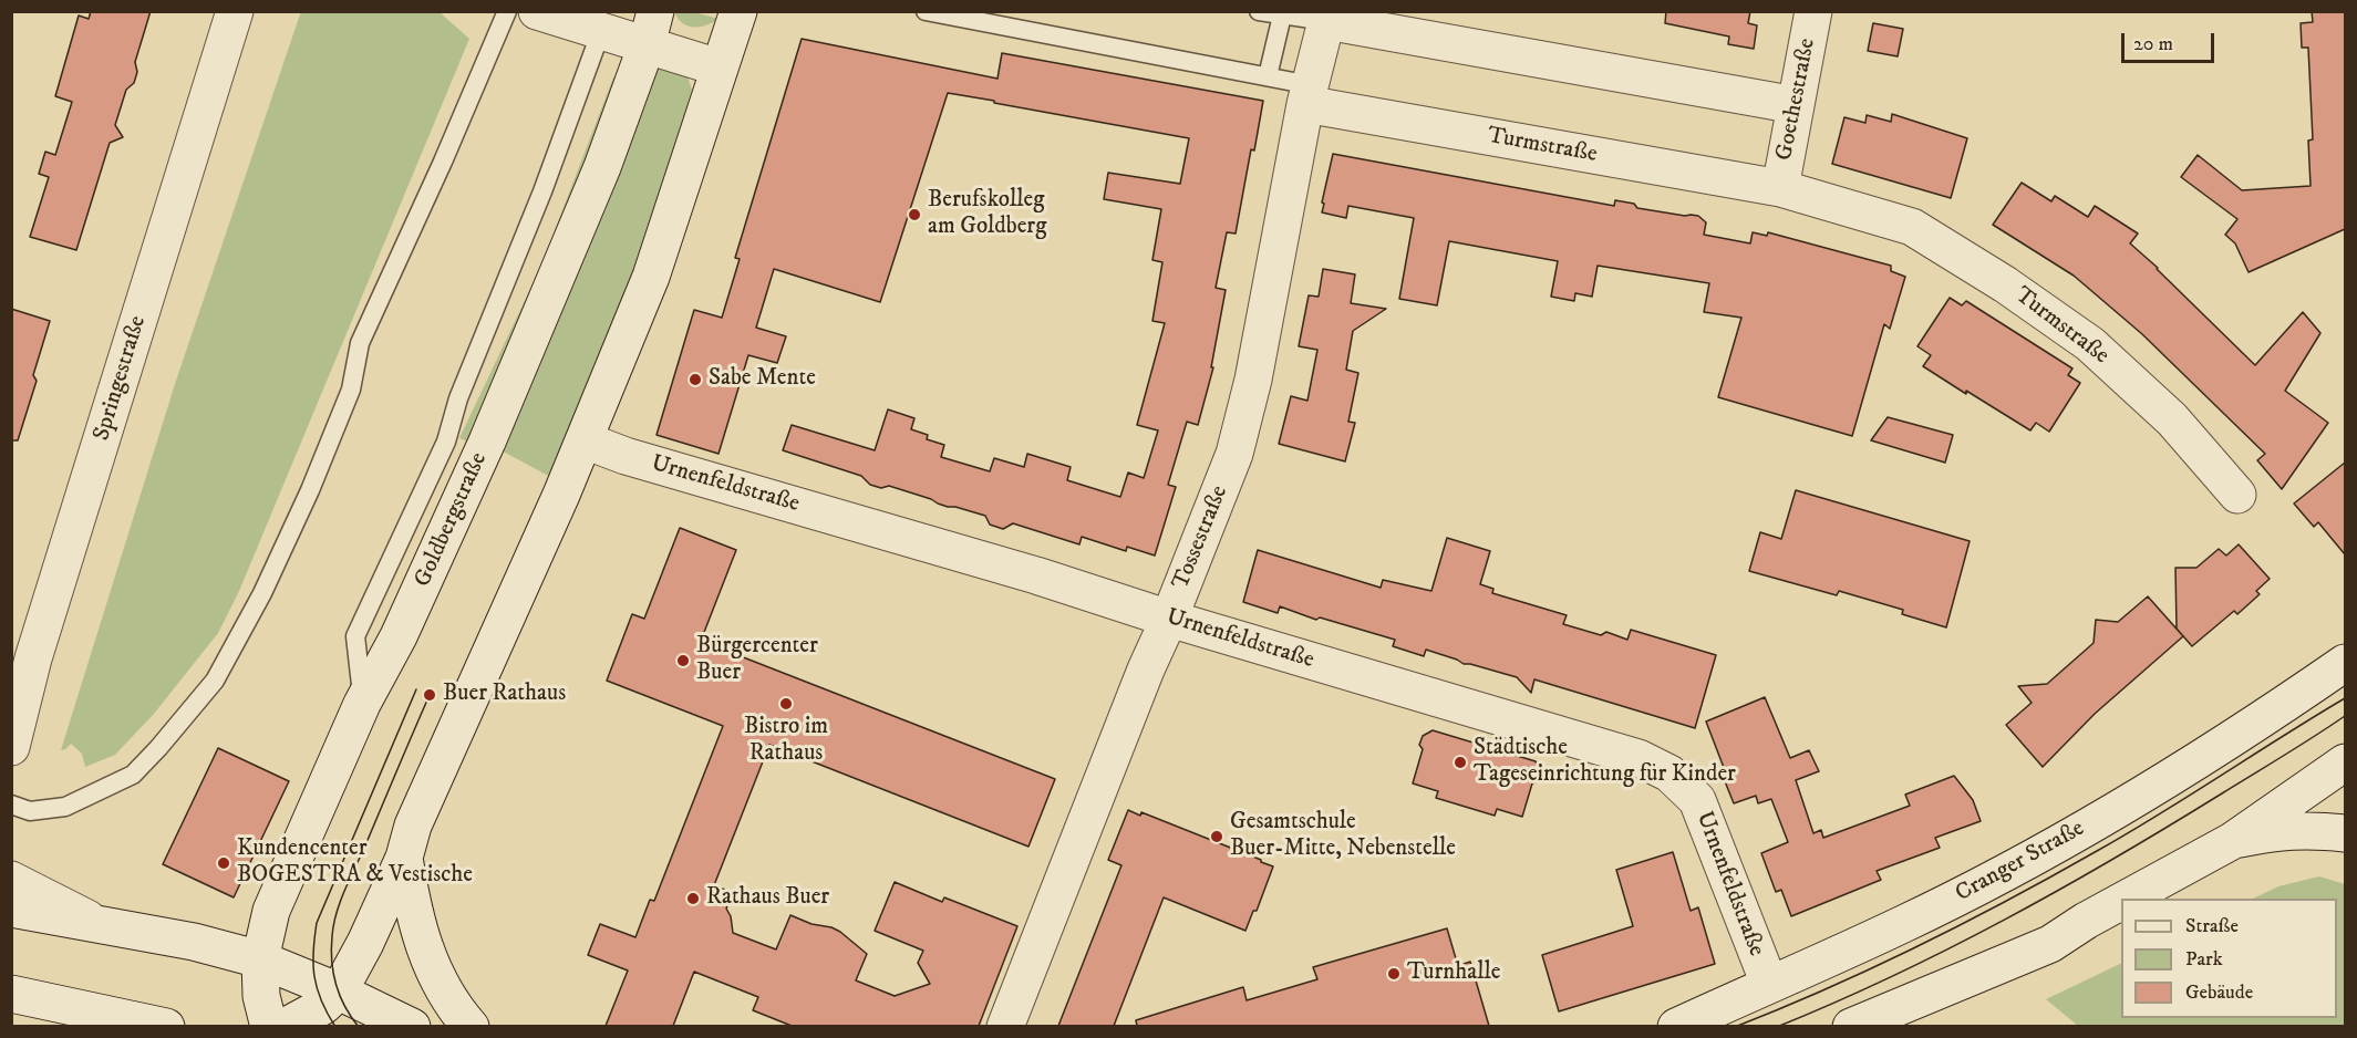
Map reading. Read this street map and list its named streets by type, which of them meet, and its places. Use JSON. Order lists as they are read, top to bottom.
{
  "streets": {
    "street": [
      "Goethestraße",
      "Turmstraße",
      "Springestraße",
      "Urnenfeldstraße",
      "Goldbergstraße",
      "Tossestraße",
      "Cranger Straße"
    ]
  },
  "crossings": [
    ["Goethestraße", "Turmstraße"],
    ["Turmstraße", "Tossestraße"],
    ["Urnenfeldstraße", "Tossestraße"],
    ["Urnenfeldstraße", "Cranger Straße"]
  ],
  "places": [
    "Berufskolleg am Goldberg",
    "Sabe Mente",
    "Bürgercenter Buer",
    "Buer Rathaus",
    "Bistro im Rathaus",
    "Städtische Tageseinrichtung für Kinder",
    "Gesamtschule Buer-Mitte, Nebenstelle",
    "Kundencenter BOGESTRA & Vestische",
    "Rathaus Buer",
    "Turnhalle"
  ],
  "legend": ["Straße", "Park", "Gebäude"],
  "scale_bar": "20 m"
}
